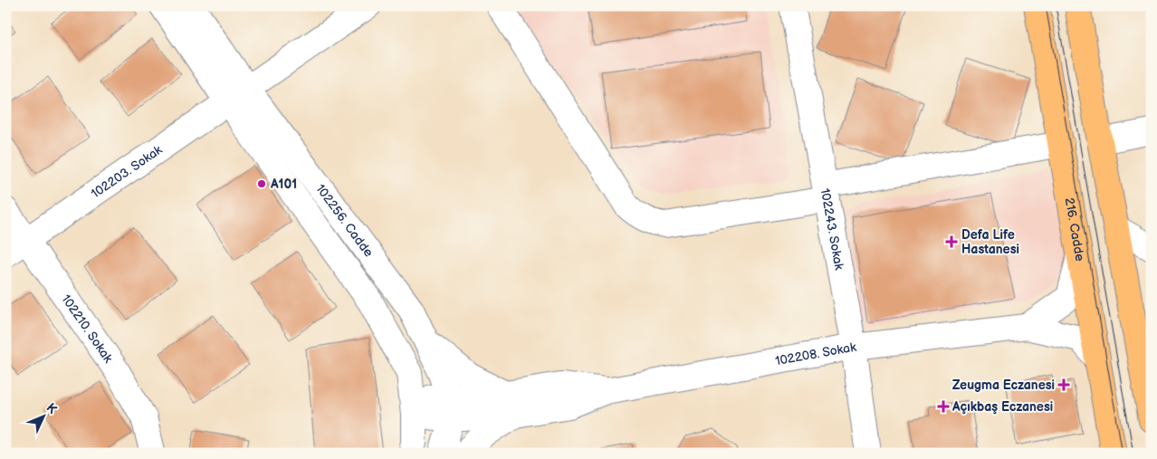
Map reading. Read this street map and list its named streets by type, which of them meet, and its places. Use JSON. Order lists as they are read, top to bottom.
{
  "streets": {
    "main road": ["216. Cadde"],
    "street": [
      "102203. Sokak",
      "102256. Cadde",
      "102243. Sokak",
      "102210. Sokak",
      "102208. Sokak"
    ]
  },
  "crossings": [
    ["102203. Sokak", "102256. Cadde"],
    ["102203. Sokak", "102210. Sokak"],
    ["102256. Cadde", "102208. Sokak"],
    ["102243. Sokak", "102208. Sokak"],
    ["216. Cadde", "102208. Sokak"]
  ],
  "places": {
    "other": ["A101"],
    "health": ["Defa Life Hastanesi", "Zeugma Eczanesi", "Açıkbaş Eczanesi"]
  },
  "north": "top right"
}
